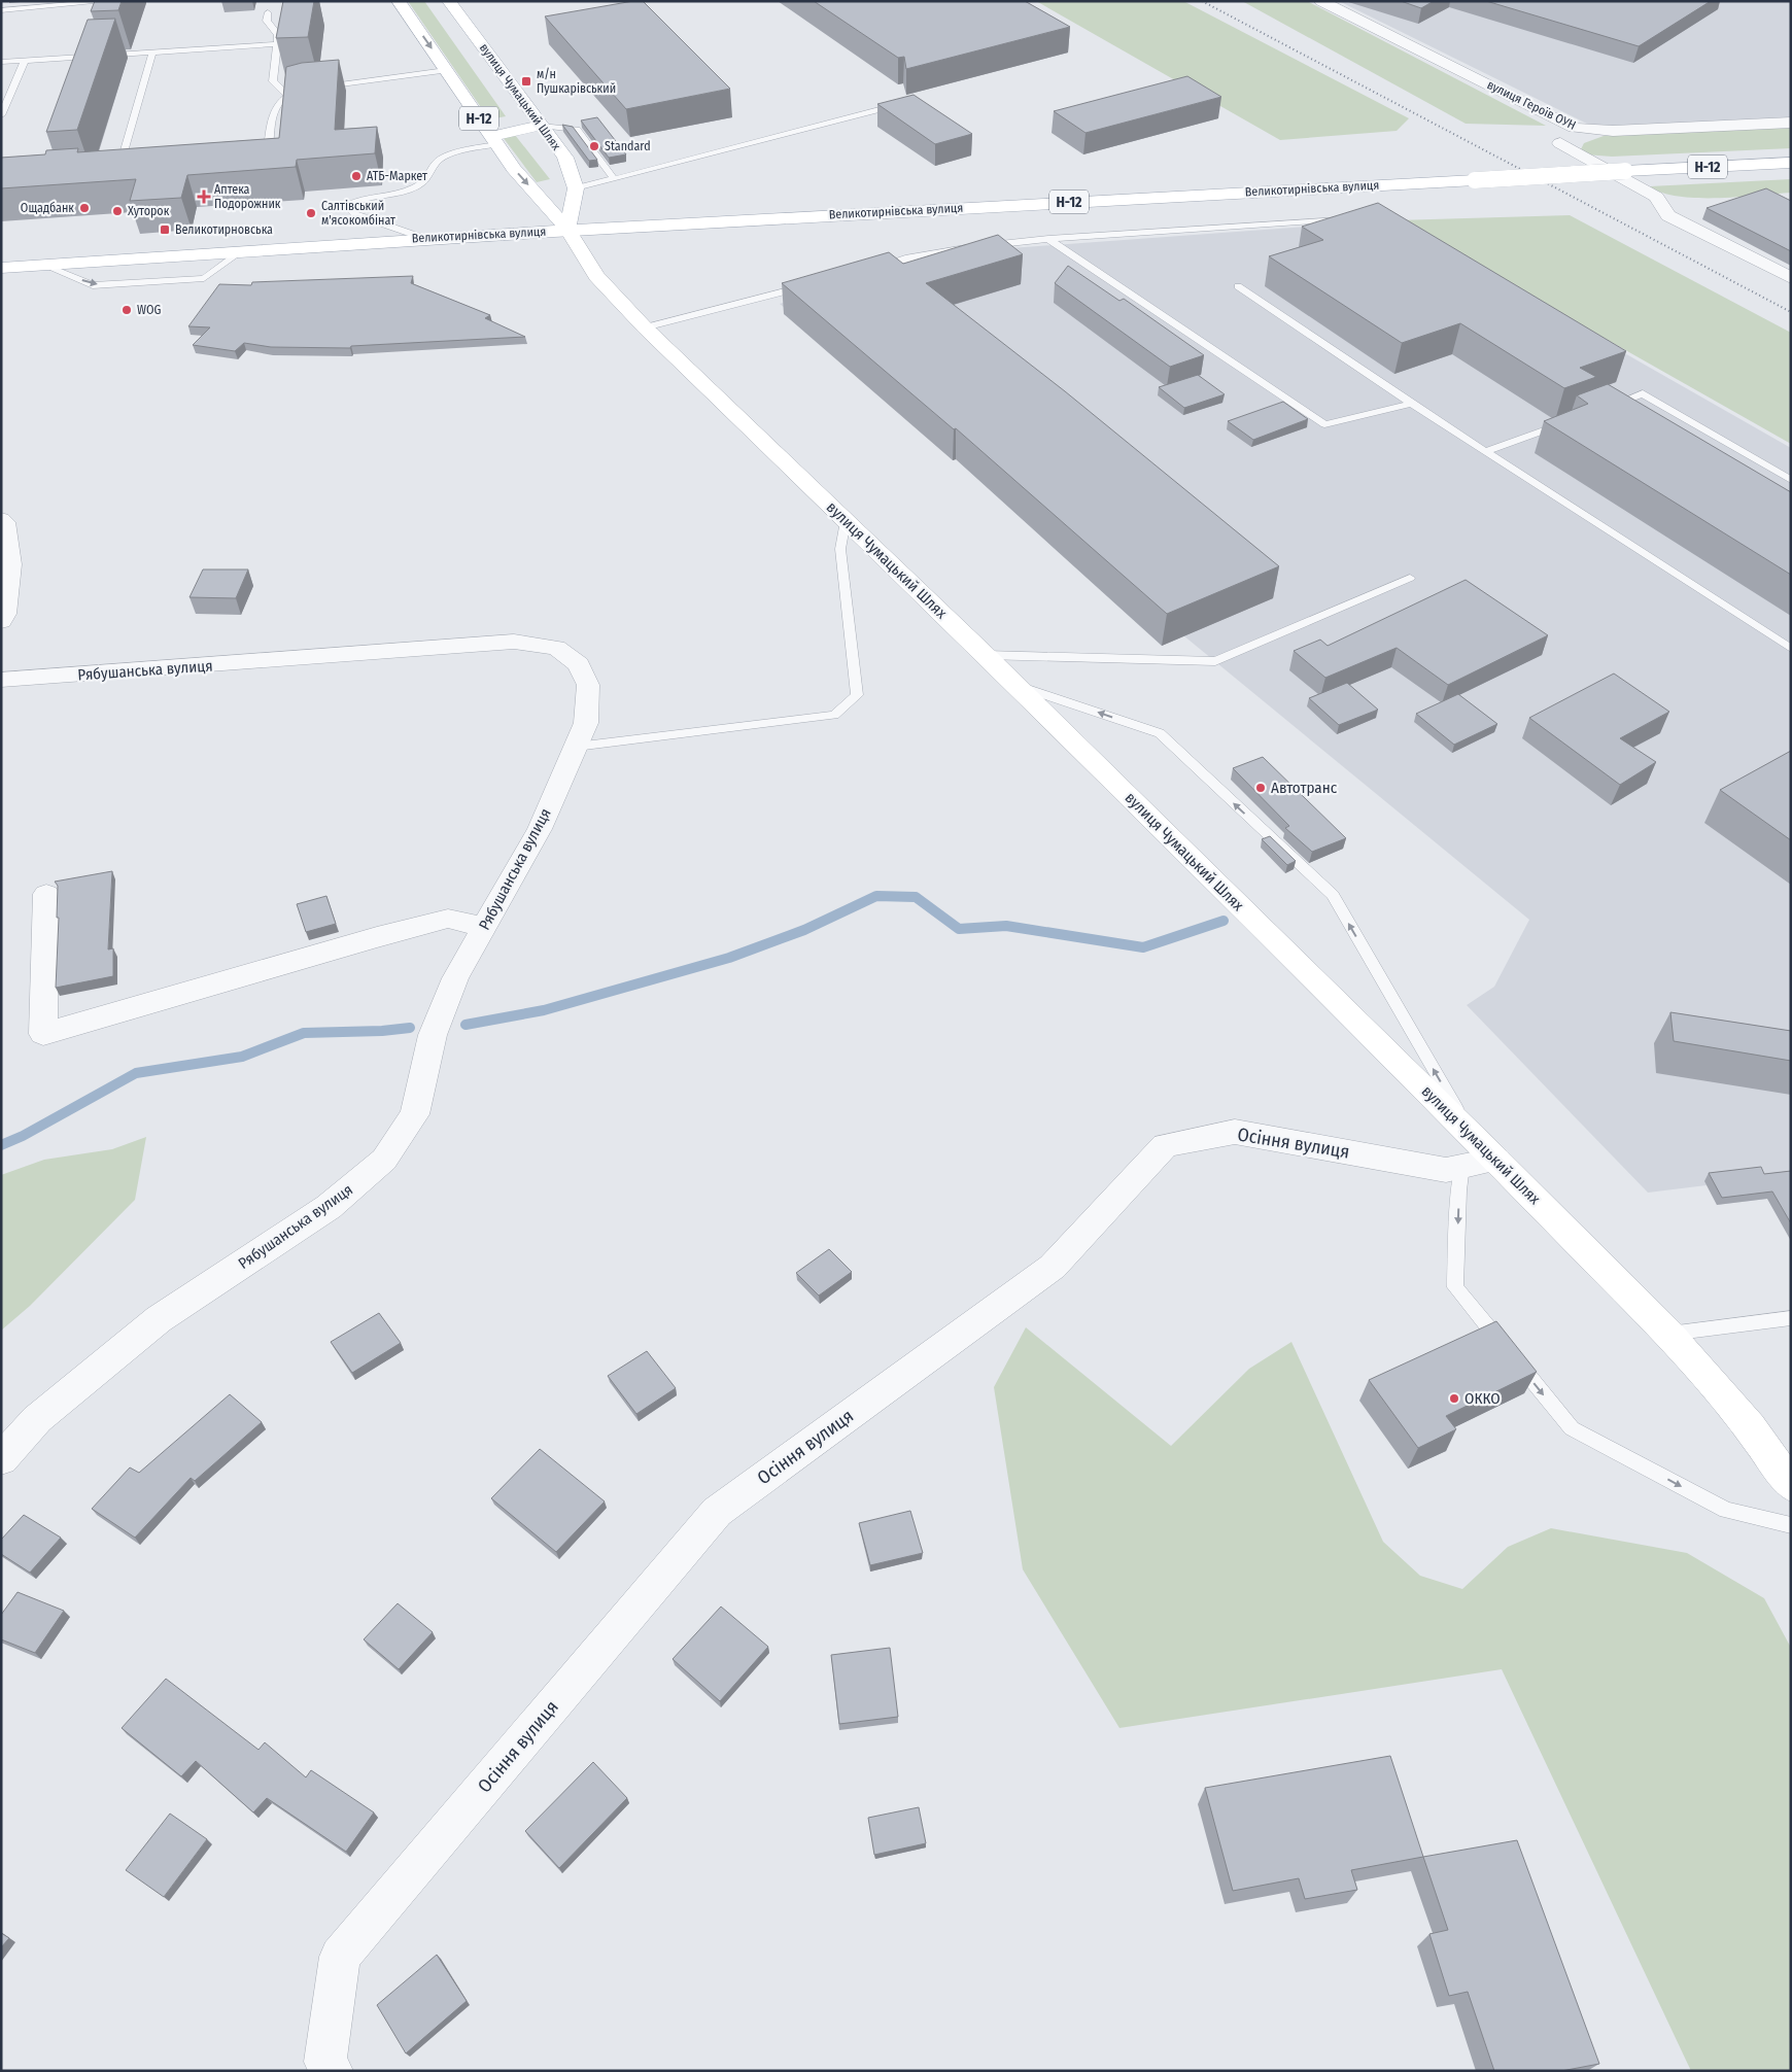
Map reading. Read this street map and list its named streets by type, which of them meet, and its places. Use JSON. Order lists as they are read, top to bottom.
{
  "streets": {
    "main road": ["вулиця Чумацький Шлях", "Н-12", "Великотирнівська вулиця"],
    "street": ["вулиця Героїв ОУН", "Рябушанська вулиця", "Осіння вулиця"]
  },
  "crossings": [
    ["вулиця Чумацький Шлях", "Великотирнівська вулиця"],
    ["вулиця Чумацький Шлях", "Осіння вулиця"]
  ],
  "places": {
    "transit": ["м/н Пушкарівський", "Великотирновська"],
    "other": [
      "Standard",
      "АТБ-Маркет",
      "Ощадбанк",
      "Хуторок",
      "Салтівський м'ясокомбінат",
      "WOG",
      "Автотранс",
      "ОККО"
    ],
    "health": ["Аптека Подорожник"]
  }
}
